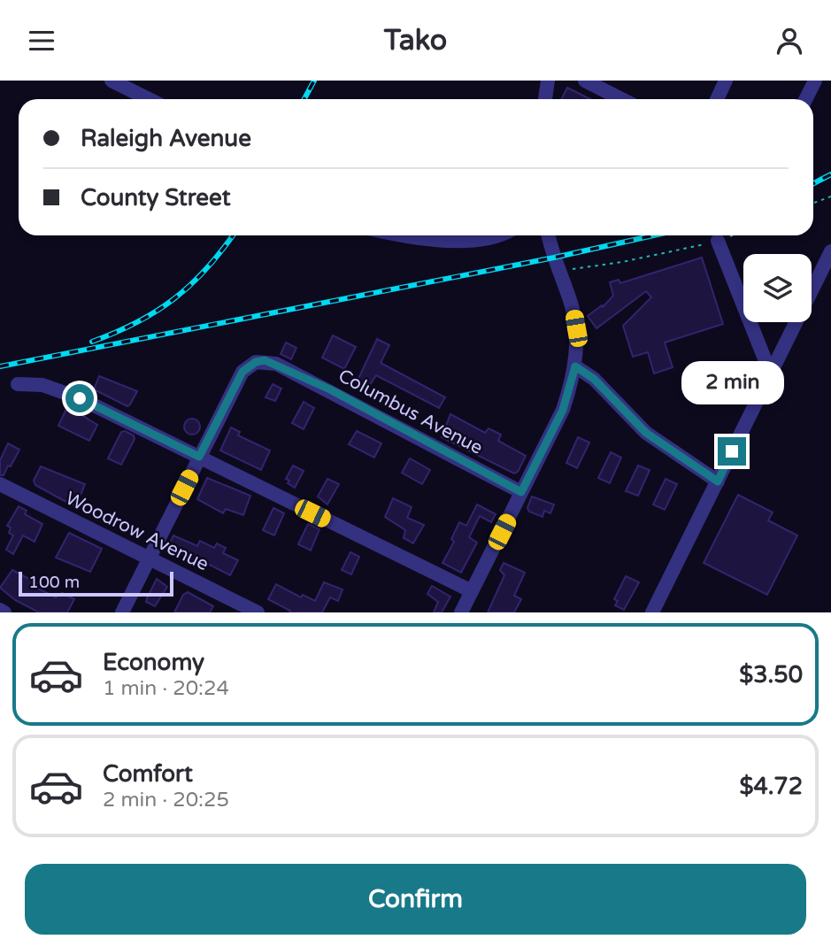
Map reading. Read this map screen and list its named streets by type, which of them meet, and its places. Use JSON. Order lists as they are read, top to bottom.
{
  "streets": {
    "street": ["Columbus Avenue", "Woodrow Avenue"]
  },
  "scale_bar": "100 m",
  "page": {
    "header": "Tako",
    "banner": ["Raleigh Avenue", "County Street"],
    "bubble": "2 min",
    "scale": "100 m",
    "list": [
      {
        "name": "Economy",
        "note": "1 min · 20:24",
        "value": "$3.50"
      },
      {
        "name": "Comfort",
        "note": "2 min · 20:25",
        "value": "$4.72"
      }
    ],
    "buttons": "Confirm"
  }
}
